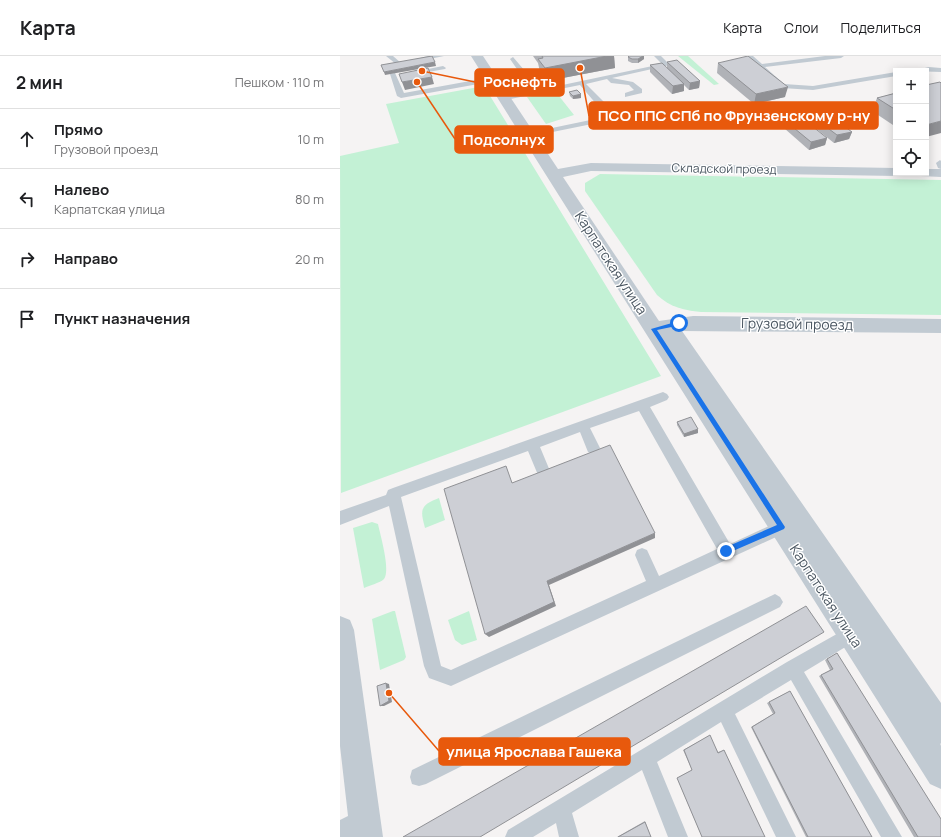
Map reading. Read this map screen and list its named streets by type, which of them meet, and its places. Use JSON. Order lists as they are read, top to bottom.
{
  "streets": {
    "street": ["Складской проезд", "Карпатская улица", "Грузовой проезд"]
  },
  "crossings": [
    ["Складской проезд", "Карпатская улица"],
    ["Карпатская улица", "Грузовой проезд"]
  ],
  "places": [
    "ПСО ППС СПб по Фрунзенскому р-ну",
    "Роснефть",
    "Подсолнух",
    "улица Ярослава Гашека"
  ],
  "page": {
    "header": "Карта",
    "nav": ["Карта", "Слои", "Поделиться"],
    "heading": ["2 мин", "Пешком · 110 m"],
    "map_buttons": ["+", "−"],
    "list": [
      ["Прямо", "Грузовой проезд", "10 m"],
      ["Налево", "Карпатская улица", "80 m"],
      ["Направо", "20 m"],
      "Пункт назначения"
    ]
  }
}
